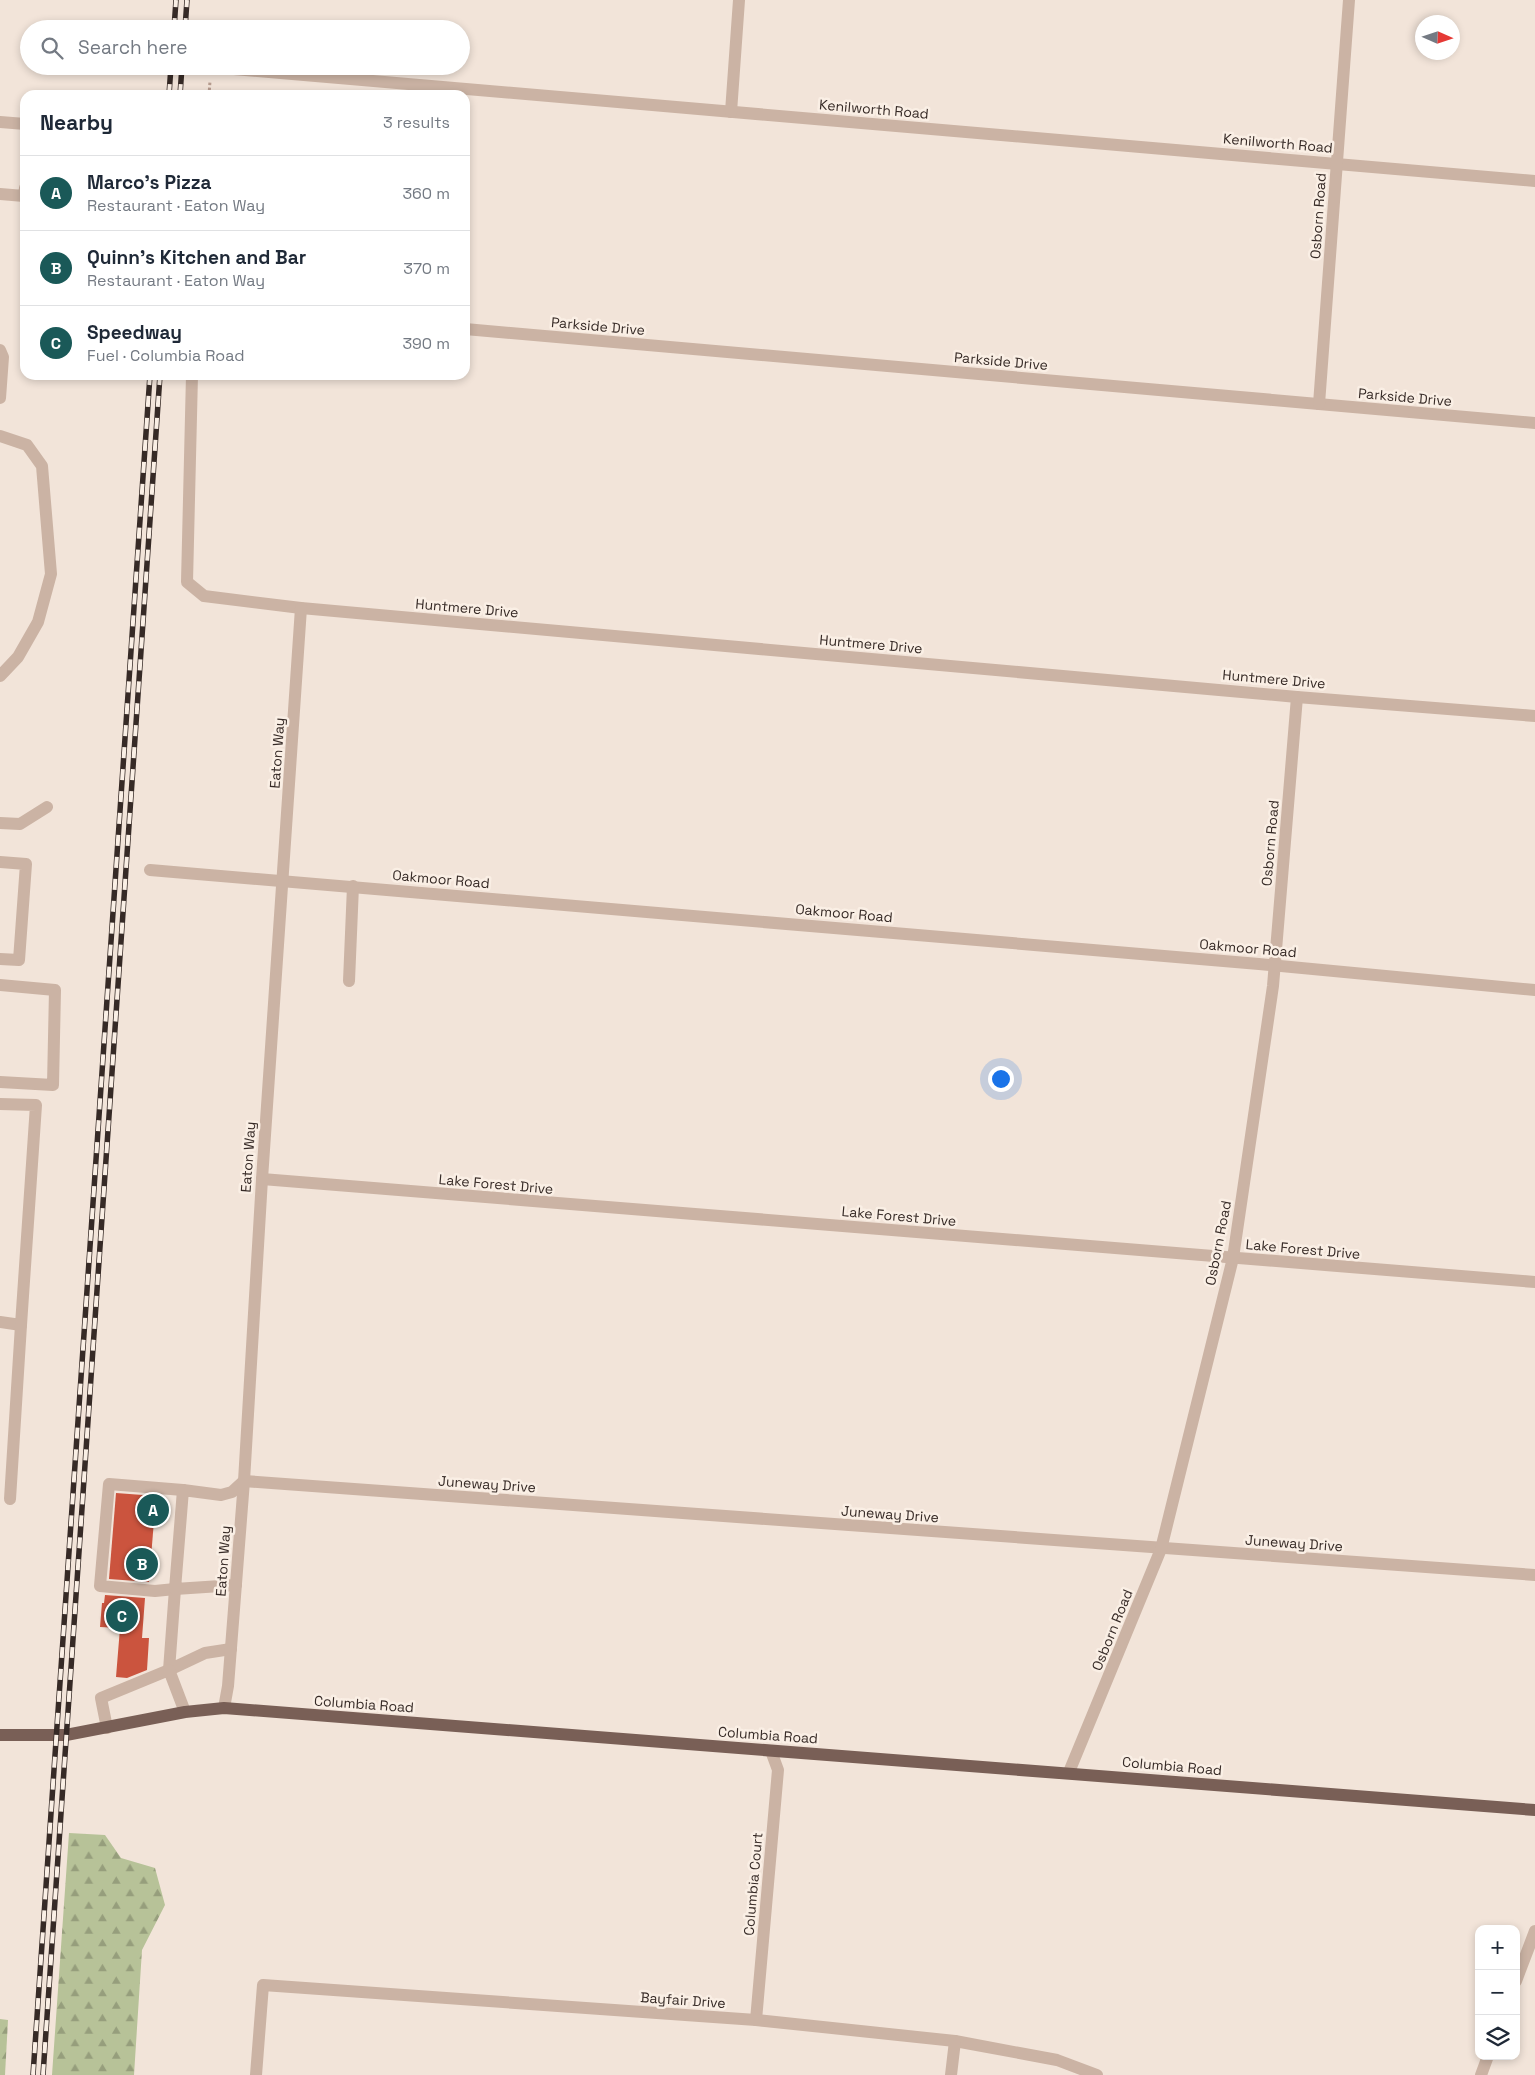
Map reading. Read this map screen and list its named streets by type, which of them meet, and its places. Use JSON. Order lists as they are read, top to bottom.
{
  "streets": {
    "main road": ["Columbia Road"],
    "street": [
      "Kenilworth Road",
      "Osborn Road",
      "Parkside Drive",
      "Huntmere Drive",
      "Eaton Way",
      "Oakmoor Road",
      "Lake Forest Drive",
      "Juneway Drive",
      "Columbia Court",
      "Bayfair Drive"
    ]
  },
  "crossings": [
    ["Kenilworth Road", "Osborn Road"],
    ["Osborn Road", "Parkside Drive"],
    ["Osborn Road", "Huntmere Drive"],
    ["Osborn Road", "Oakmoor Road"],
    ["Osborn Road", "Lake Forest Drive"],
    ["Osborn Road", "Juneway Drive"],
    ["Osborn Road", "Columbia Road"],
    ["Huntmere Drive", "Eaton Way"],
    ["Eaton Way", "Oakmoor Road"],
    ["Eaton Way", "Lake Forest Drive"],
    ["Eaton Way", "Juneway Drive"],
    ["Eaton Way", "Columbia Road"],
    ["Columbia Road", "Columbia Court"],
    ["Columbia Court", "Bayfair Drive"]
  ],
  "north": "right",
  "page": {
    "search": "Search here",
    "heading": ["Nearby", "3 results"],
    "list": [
      {
        "mark": "A",
        "name": "Marco's Pizza",
        "note": "Restaurant · Eaton Way",
        "value": "360 m"
      },
      {
        "mark": "B",
        "name": "Quinn’s Kitchen and Bar",
        "note": "Restaurant · Eaton Way",
        "value": "370 m"
      },
      {
        "mark": "C",
        "name": "Speedway",
        "note": "Fuel · Columbia Road",
        "value": "390 m"
      }
    ],
    "pins": ["A", "B", "C"],
    "map_buttons": ["+", "−"]
  }
}
